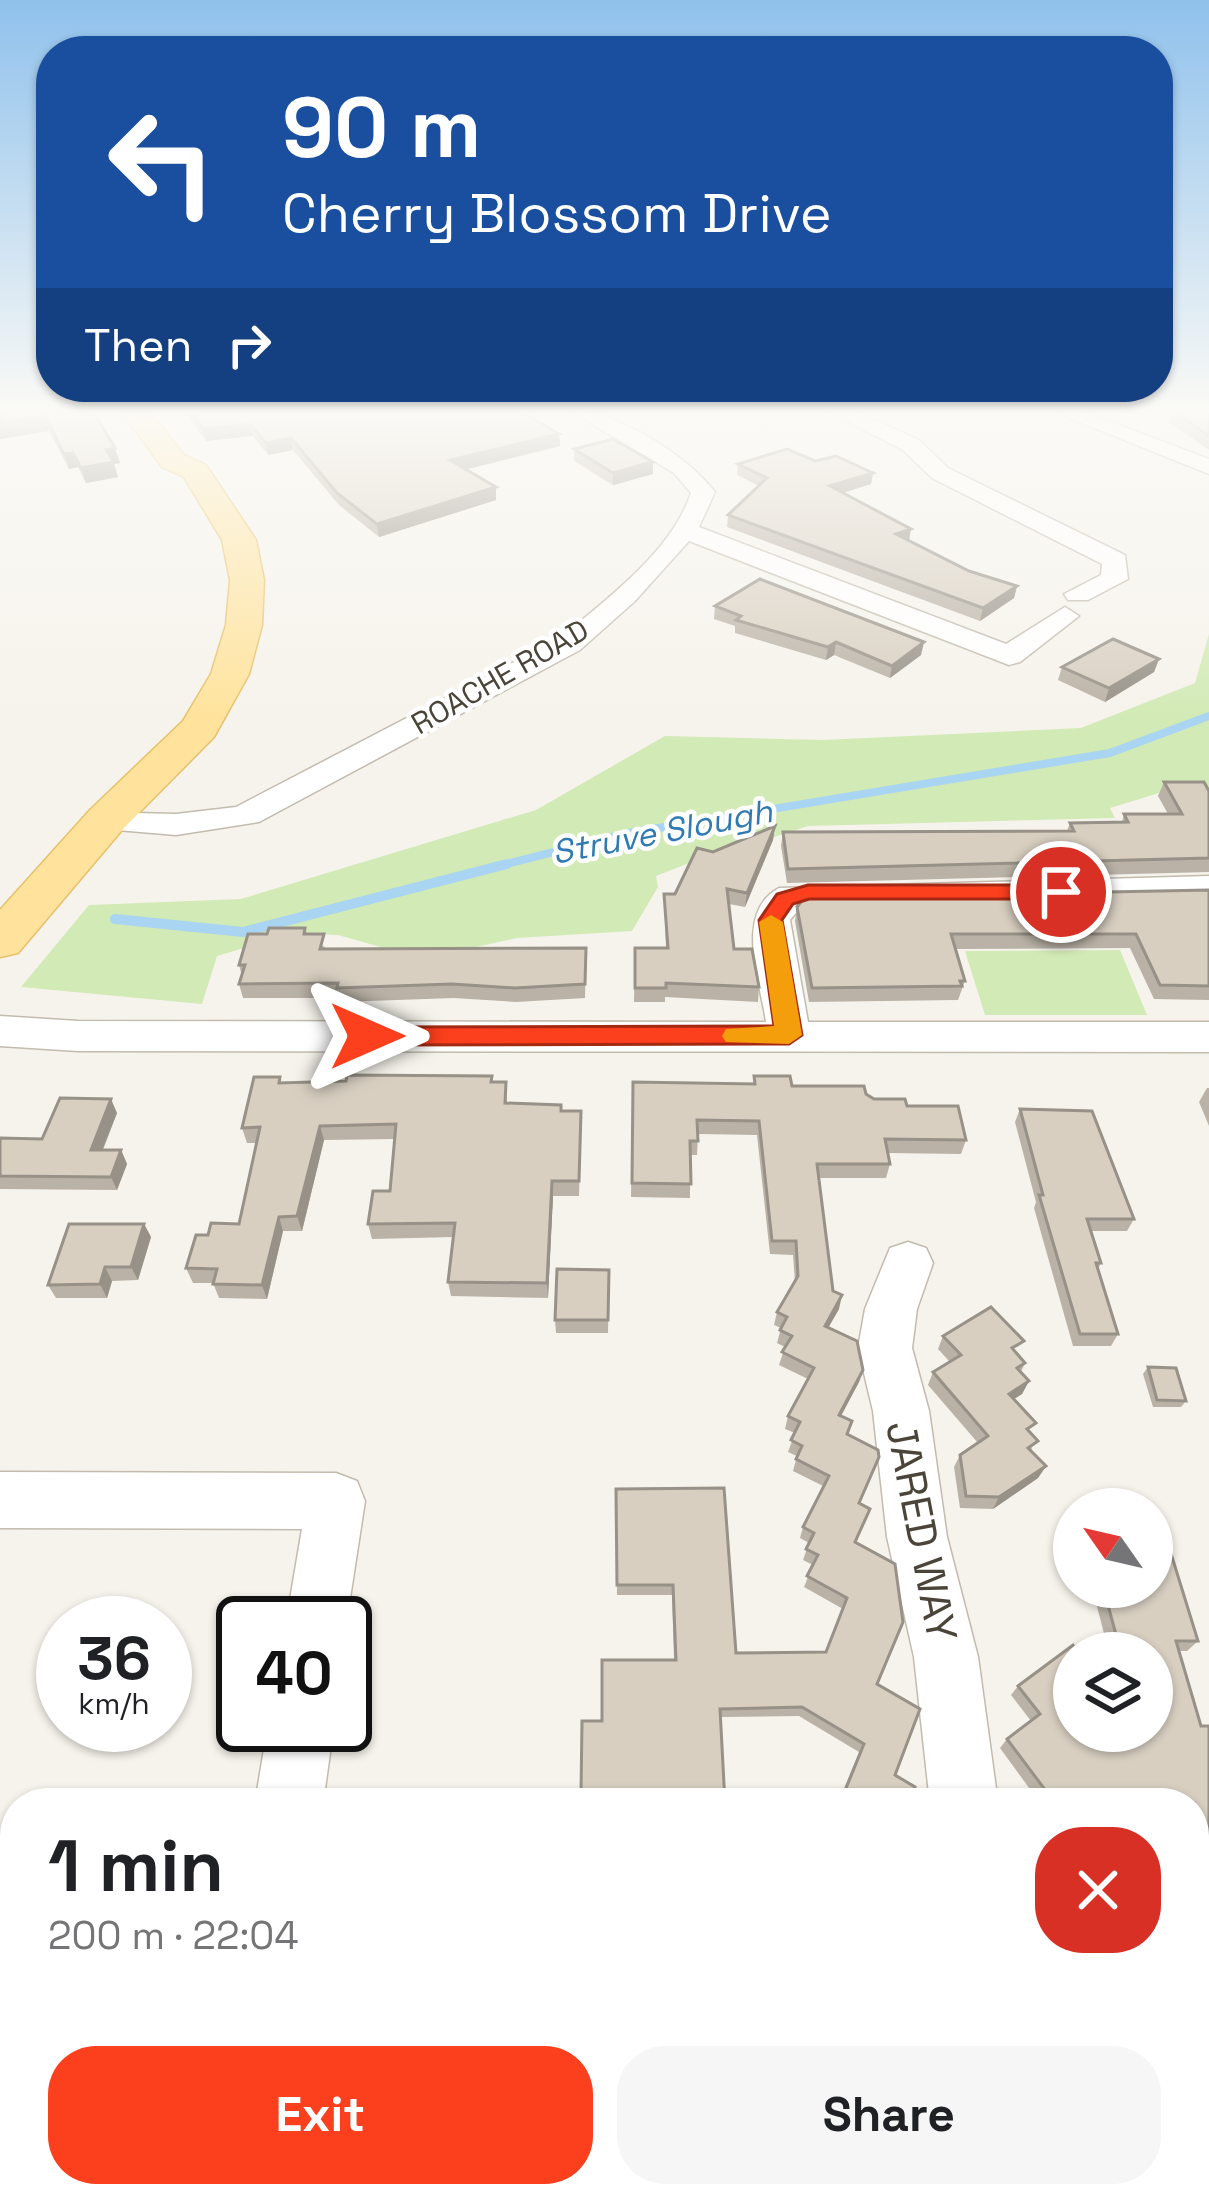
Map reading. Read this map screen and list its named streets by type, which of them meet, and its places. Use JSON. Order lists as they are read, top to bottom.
{
  "streets": {
    "street": ["ROACHE ROAD", "JARED WAY"]
  },
  "water": ["Struve Slough"],
  "north": "top left",
  "page": {
    "turn": ["90 m", "Cherry Blossom Drive"],
    "then": "Then",
    "speed": "36 km/h",
    "limit": "40",
    "heading": ["1 min", "200 m · 22:04"],
    "buttons": ["Exit", "Share"]
  }
}
